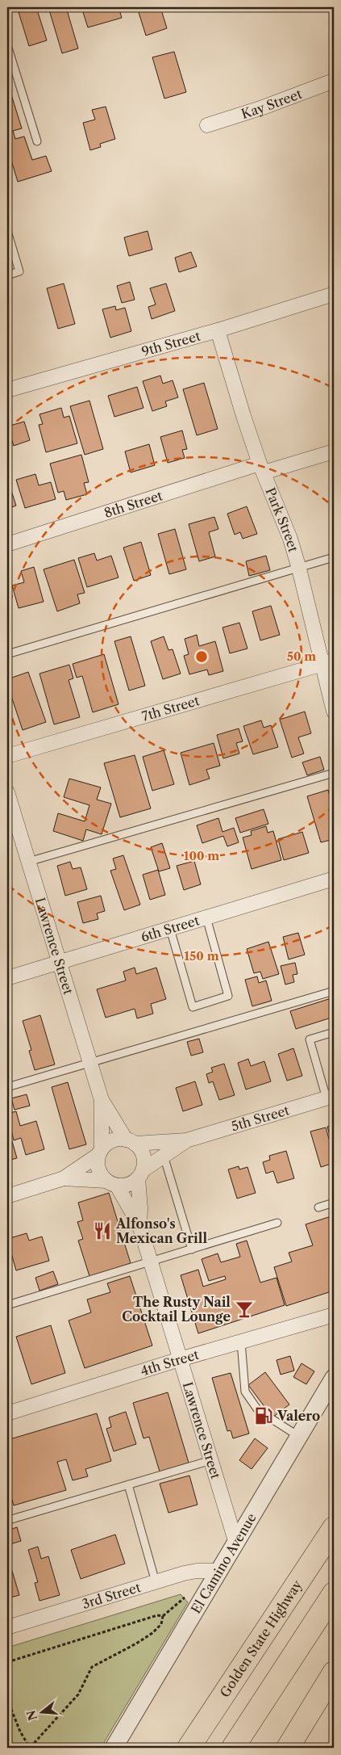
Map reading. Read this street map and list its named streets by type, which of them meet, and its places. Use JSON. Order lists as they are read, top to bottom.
{
  "streets": {
    "highway": ["Golden State Highway"],
    "street": [
      "Kay Street",
      "9th Street",
      "8th Street",
      "Park Street",
      "7th Street",
      "6th Street",
      "Lawrence Street",
      "5th Street",
      "4th Street",
      "El Camino Avenue",
      "3rd Street"
    ]
  },
  "crossings": [
    ["9th Street", "Park Street"],
    ["8th Street", "Park Street"],
    ["Park Street", "7th Street"],
    ["6th Street", "Lawrence Street"],
    ["Lawrence Street", "5th Street"],
    ["Lawrence Street", "4th Street"],
    ["Lawrence Street", "El Camino Avenue"],
    ["El Camino Avenue", "3rd Street"]
  ],
  "places": {
    "restaurant": ["Alfonso's Mexican Grill"],
    "bar": ["The Rusty Nail Cocktail Lounge"],
    "fuel station": ["Valero"]
  },
  "north": "left",
  "rings": ["50 m", "100 m", "150 m"]
}
